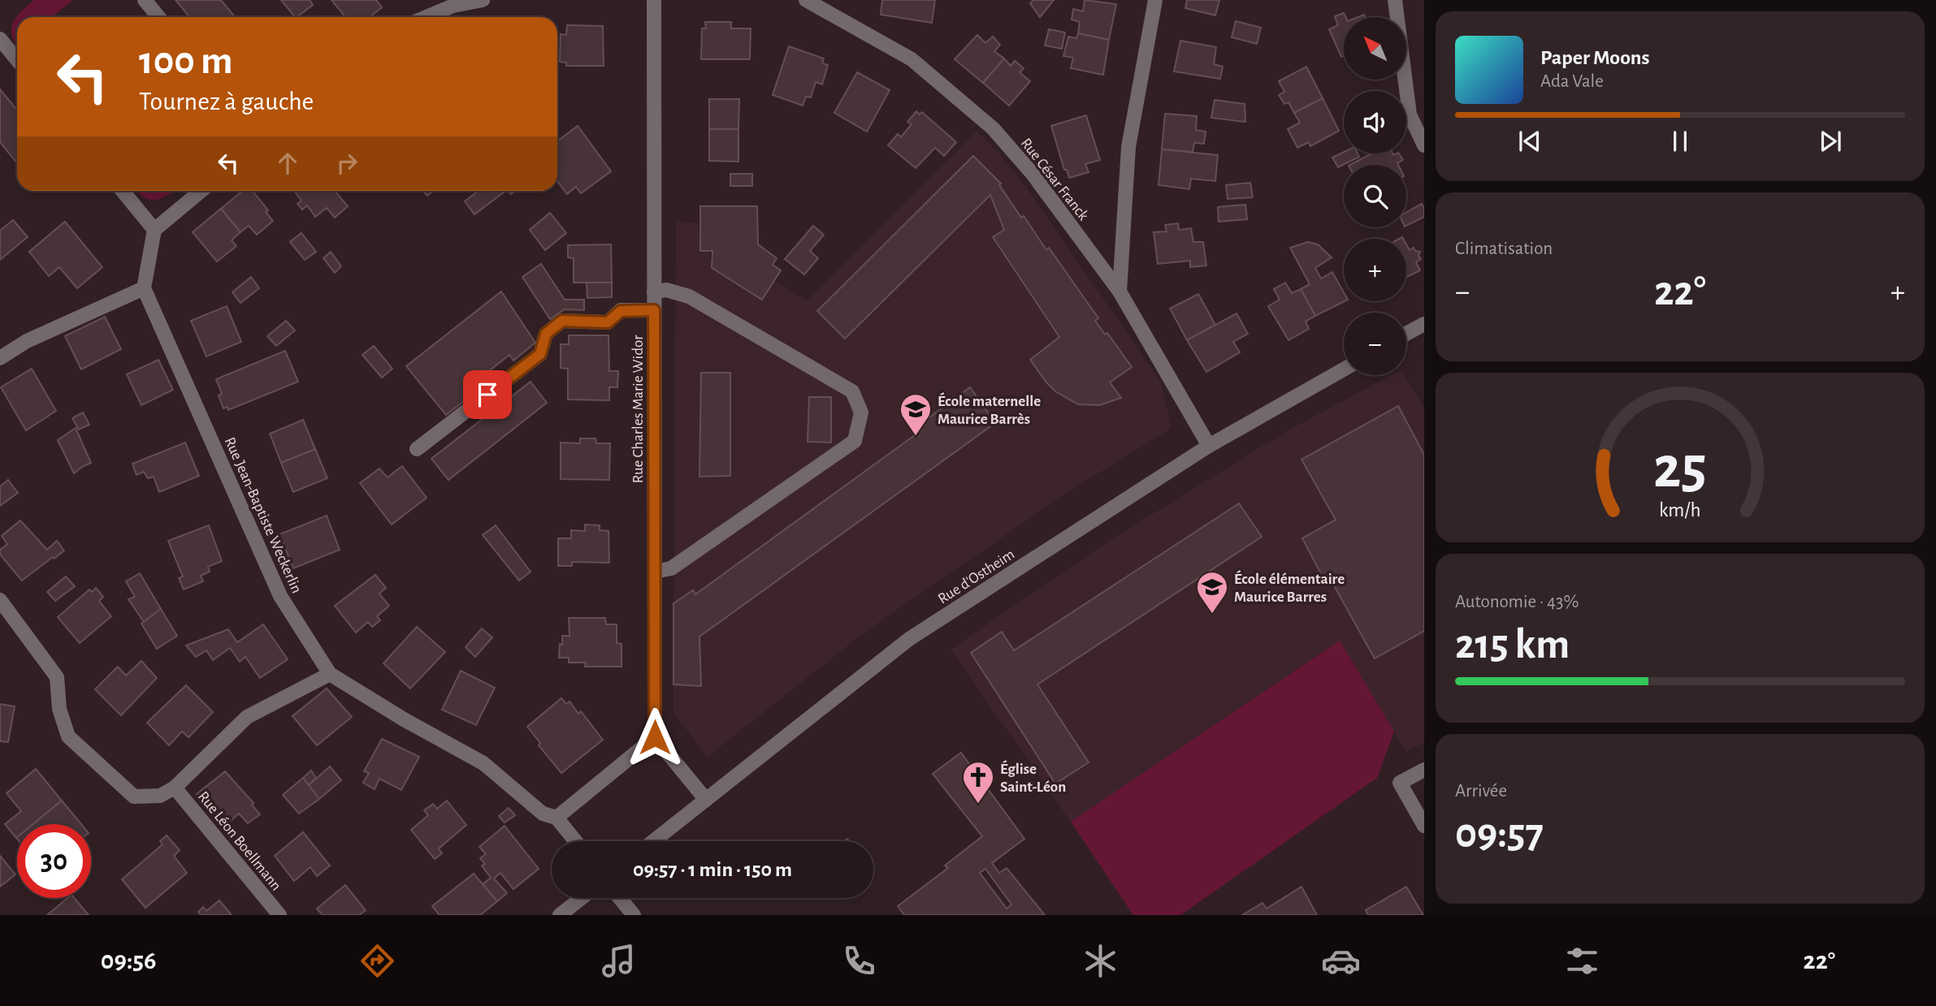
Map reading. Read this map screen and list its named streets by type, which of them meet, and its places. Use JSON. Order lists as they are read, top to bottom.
{
  "streets": {
    "street": [
      "Rue César Franck",
      "Rue Charles Marie Widor",
      "Rue Jean-Baptiste Weckerlin",
      "Rue d'Ostheim",
      "Rue Léon Boellmann"
    ]
  },
  "crossings": [
    ["Rue César Franck", "Rue d'Ostheim"],
    ["Rue Jean-Baptiste Weckerlin", "Rue Léon Boellmann"]
  ],
  "places": {
    "school or university": ["École maternelle Maurice Barrès", "École élémentaire Maurice Barres"],
    "church": ["Église Saint-Léon"]
  },
  "north": "top left",
  "page": {
    "map_buttons": ["+", "−"],
    "turn": ["100 m", "Tournez à gauche"],
    "song": ["Paper Moons", "Ada Vale"],
    "tile": [
      "Climatisation",
      ["Autonomie · 43%", "215 km"],
      ["Arrivée", "09:57"]
    ],
    "heat": ["−", "22°", "+"],
    "limit": "30",
    "trip": "09:57 · 1 min · 150 m",
    "tabs": ["09:56", "22°"],
    "gauge": ["25", "km/h"]
  }
}
